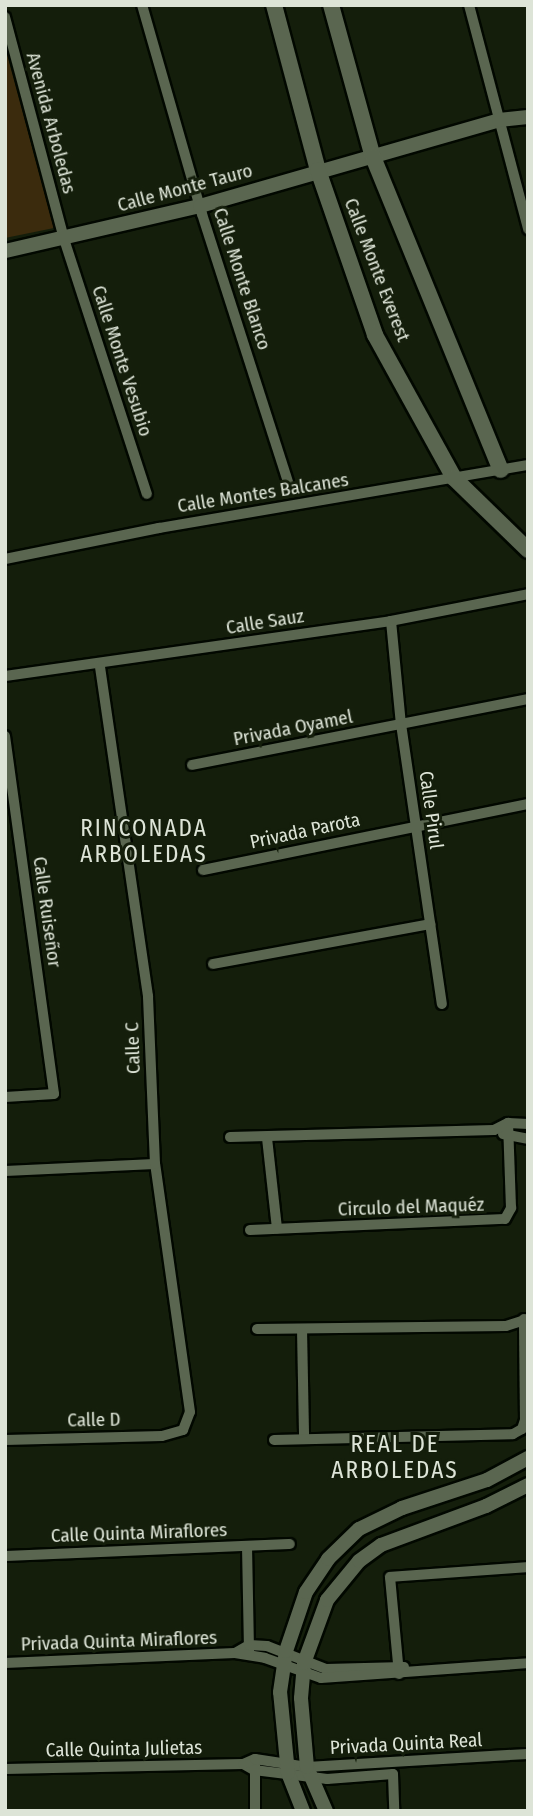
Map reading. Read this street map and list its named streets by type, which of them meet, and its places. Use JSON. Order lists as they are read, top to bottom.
{
  "streets": {
    "main road": ["Calle Monte Everest"],
    "street": [
      "Avenida Arboledas",
      "Calle Monte Tauro",
      "Calle Monte Blanco",
      "Calle Monte Vesubio",
      "Calle Montes Balcanes",
      "Calle Sauz",
      "Privada Oyamel",
      "Calle Pirul",
      "Privada Parota",
      "Calle Ruiseñor",
      "Calle C",
      "Circulo del Maquéz",
      "Calle D",
      "Calle Quinta Miraflores",
      "Privada Quinta Miraflores",
      "Privada Quinta Real",
      "Calle Quinta Julietas"
    ]
  },
  "crossings": [
    ["Avenida Arboledas", "Calle Monte Tauro"],
    ["Avenida Arboledas", "Calle Monte Vesubio"],
    ["Calle Monte Tauro", "Calle Monte Everest"],
    ["Calle Monte Tauro", "Calle Monte Blanco"],
    ["Calle Monte Tauro", "Calle Monte Vesubio"],
    ["Calle Monte Everest", "Calle Montes Balcanes"],
    ["Calle Sauz", "Calle Pirul"],
    ["Calle Sauz", "Calle C"],
    ["Privada Oyamel", "Calle Pirul"],
    ["Calle Pirul", "Privada Parota"],
    ["Calle C", "Calle D"],
    ["Calle Quinta Miraflores", "Privada Quinta Miraflores"]
  ],
  "districts": ["RINCONADA ARBOLEDAS", "REAL DE ARBOLEDAS"]
}
